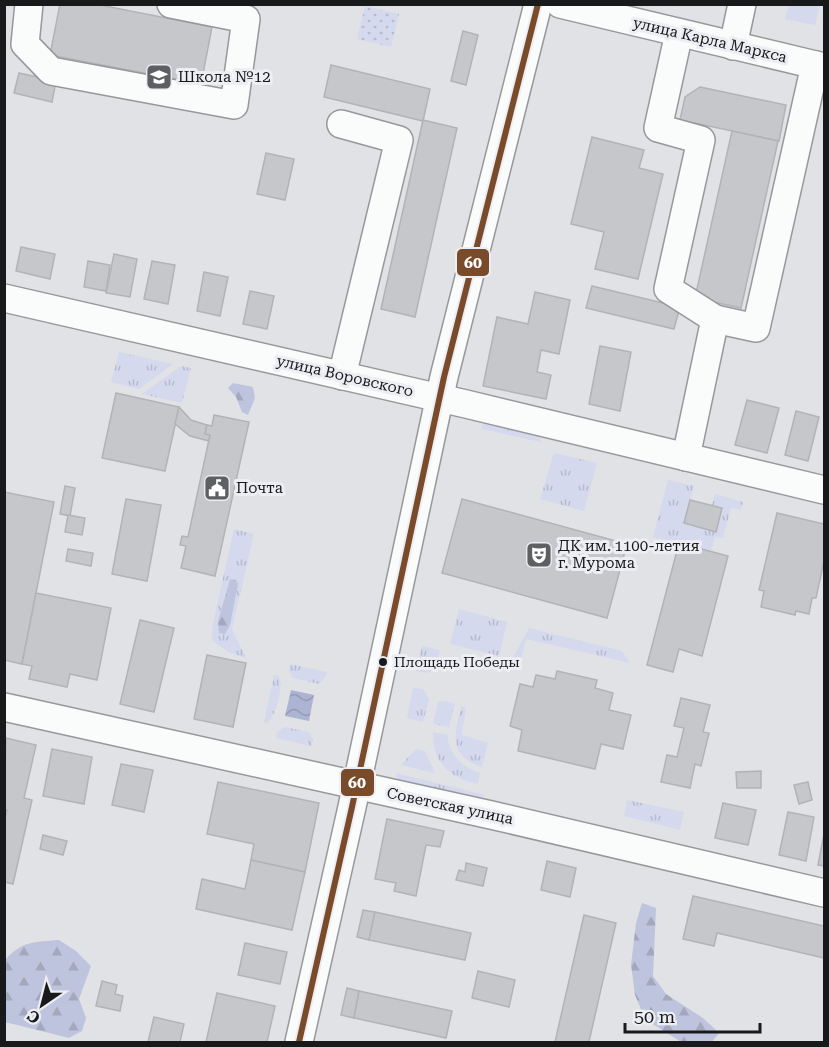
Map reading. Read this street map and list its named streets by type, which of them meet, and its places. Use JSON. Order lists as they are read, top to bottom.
{
  "streets": {
    "street": ["улица Карла Маркса", "улица Воровского", "Советская улица"]
  },
  "places": {
    "school or university": ["Школа №12"],
    "public building": ["Почта"],
    "theatre": ["ДК им. 1100-летия г. Мурома"],
    "other": ["Площадь Победы"]
  },
  "lines": ["transit line 60"],
  "scale_bar": "50 m",
  "north": "bottom left"
}
